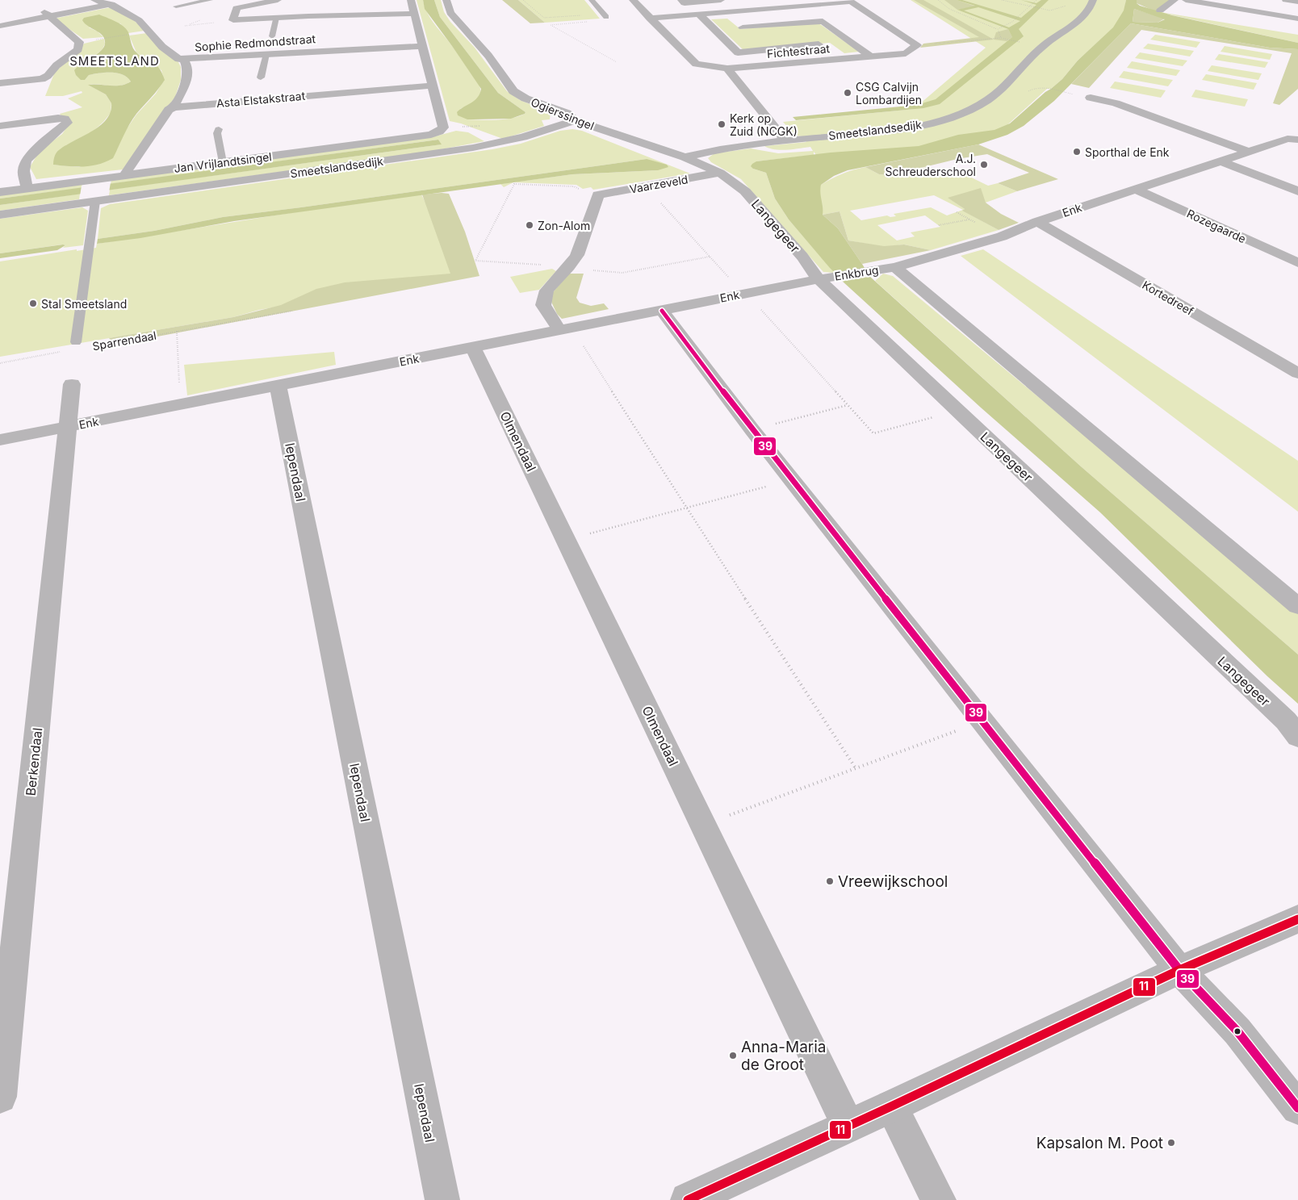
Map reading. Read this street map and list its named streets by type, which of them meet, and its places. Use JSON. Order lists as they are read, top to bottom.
{
  "streets": {
    "street": [
      "Sophie Redmondstraat",
      "Fichtestraat",
      "Asta Elstakstraat",
      "Ogierssingel",
      "Smeetslandsedijk",
      "Jan Vrijlandtsingel",
      "Vaarzeveld",
      "Enk",
      "Langegeer",
      "Rozegaarde",
      "Enkbrug",
      "Kortedreef",
      "Olmendaal",
      "Iependaal",
      "Berkendaal"
    ],
    "path": ["Sparrendaal"]
  },
  "crossings": [
    ["Asta Elstakstraat", "Jan Vrijlandtsingel"],
    ["Ogierssingel", "Smeetslandsedijk"],
    ["Ogierssingel", "Vaarzeveld"],
    ["Ogierssingel", "Langegeer"],
    ["Vaarzeveld", "Langegeer"],
    ["Enk", "Langegeer"],
    ["Enk", "Rozegaarde"],
    ["Enk", "Enkbrug"],
    ["Enk", "Kortedreef"],
    ["Enk", "Olmendaal"],
    ["Enk", "Iependaal"],
    ["Enk", "Berkendaal"],
    ["Langegeer", "Enkbrug"]
  ],
  "districts": ["SMEETSLAND"],
  "places": [
    "CSG Calvijn Lombardijen",
    "Kerk op Zuid (NCGK)",
    "Sporthal de Enk",
    "A.J. Schreuderschool",
    "Zon-Alom",
    "Stal Smeetsland",
    "Vreewijkschool",
    "Anna-Maria de Groot",
    "Kapsalon M. Poot"
  ],
  "lines": ["transit line 39", "transit line 11"]
}
